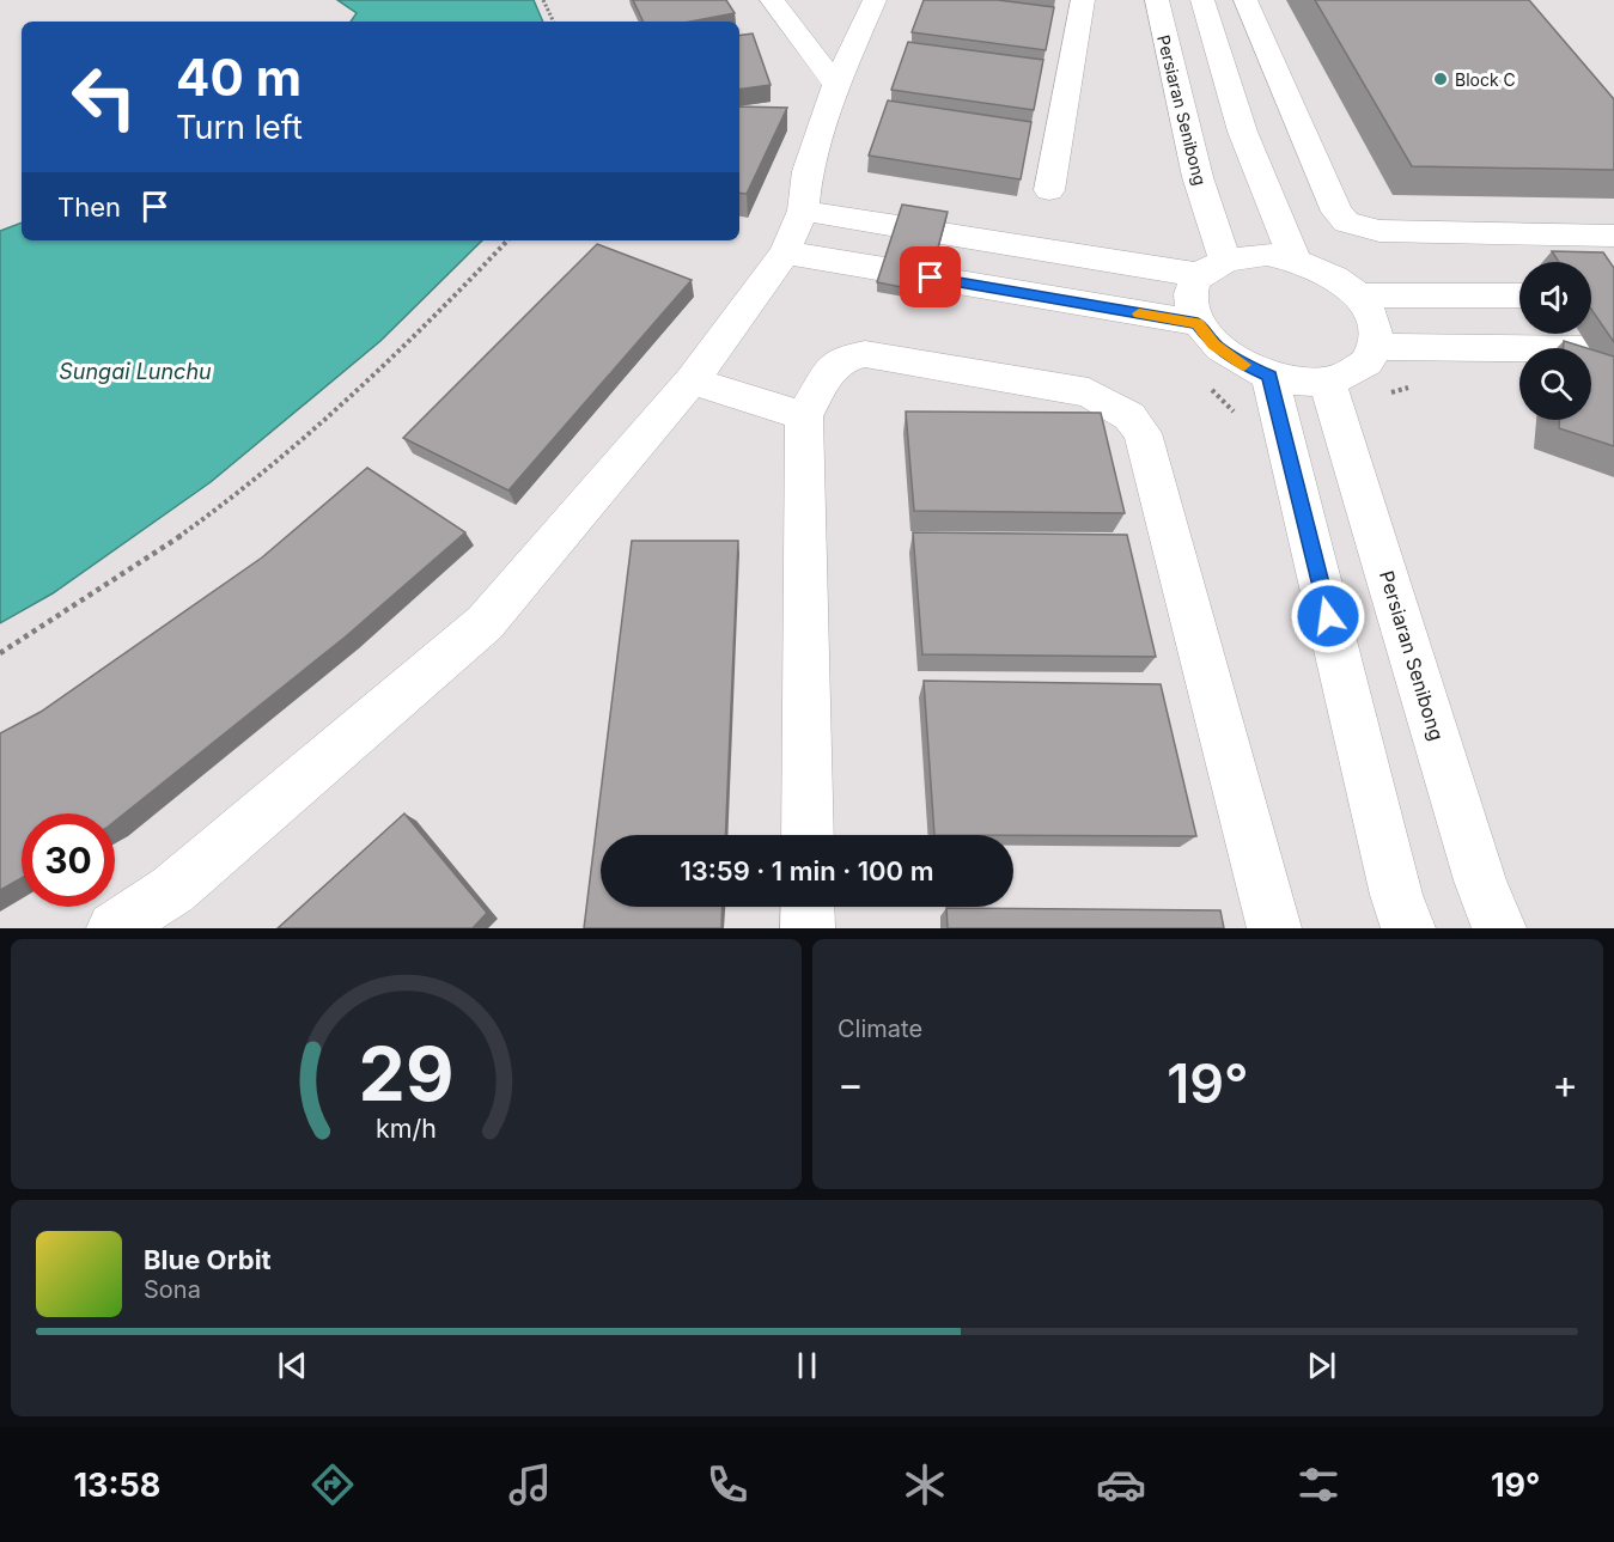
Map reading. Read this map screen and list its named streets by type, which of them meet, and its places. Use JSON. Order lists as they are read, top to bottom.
{
  "streets": {
    "street": ["Persiaran Senibong"]
  },
  "water": ["Sungai Lunchu"],
  "places": ["Block C"],
  "page": {
    "turn": ["40 m", "Turn left"],
    "then": "Then",
    "limit": "30",
    "trip": "13:59 · 1 min · 100 m",
    "tile": "Climate",
    "heat": ["−", "19°", "+"],
    "song": ["Blue Orbit", "Sona"],
    "tabs": ["13:58", "19°"],
    "gauge": ["29", "km/h"]
  }
}
